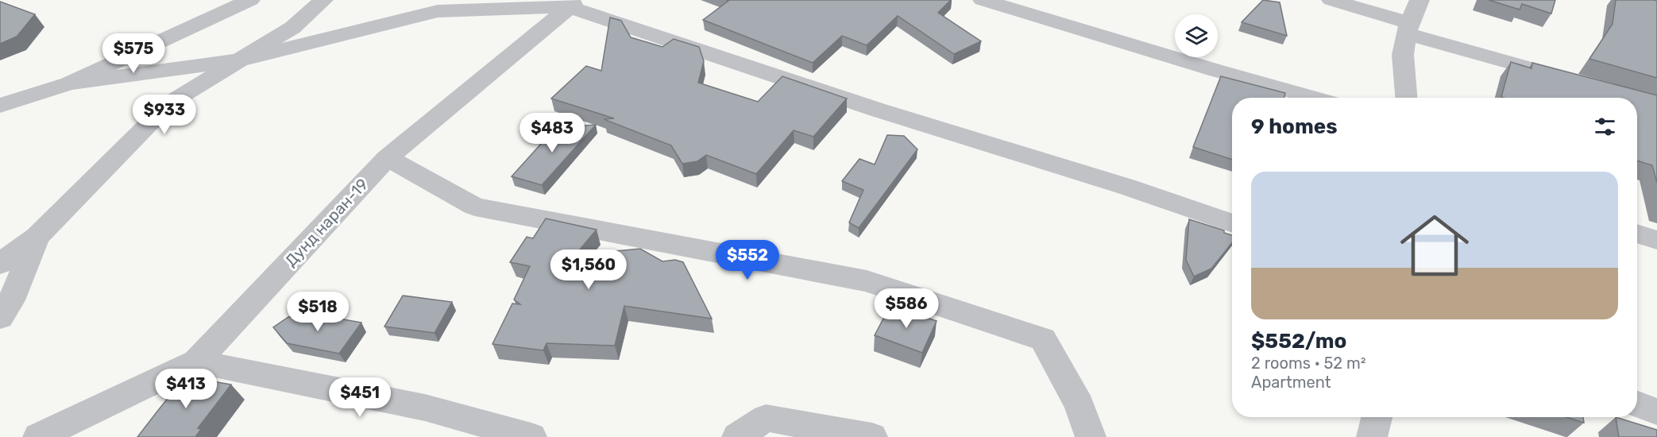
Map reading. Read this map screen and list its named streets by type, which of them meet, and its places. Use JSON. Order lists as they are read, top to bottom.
{
  "streets": {
    "street": ["Дунд наран-19"]
  },
  "page": {
    "price": [
      "$575",
      "$933",
      "$483",
      "$552",
      "$1,560",
      "$586",
      "$518",
      "$413",
      "$451"
    ],
    "heading": "9 homes",
    "list": [
      {
        "name": "$552/mo",
        "note": "2 rooms · 52 m² · Apartment"
      }
    ]
  }
}
